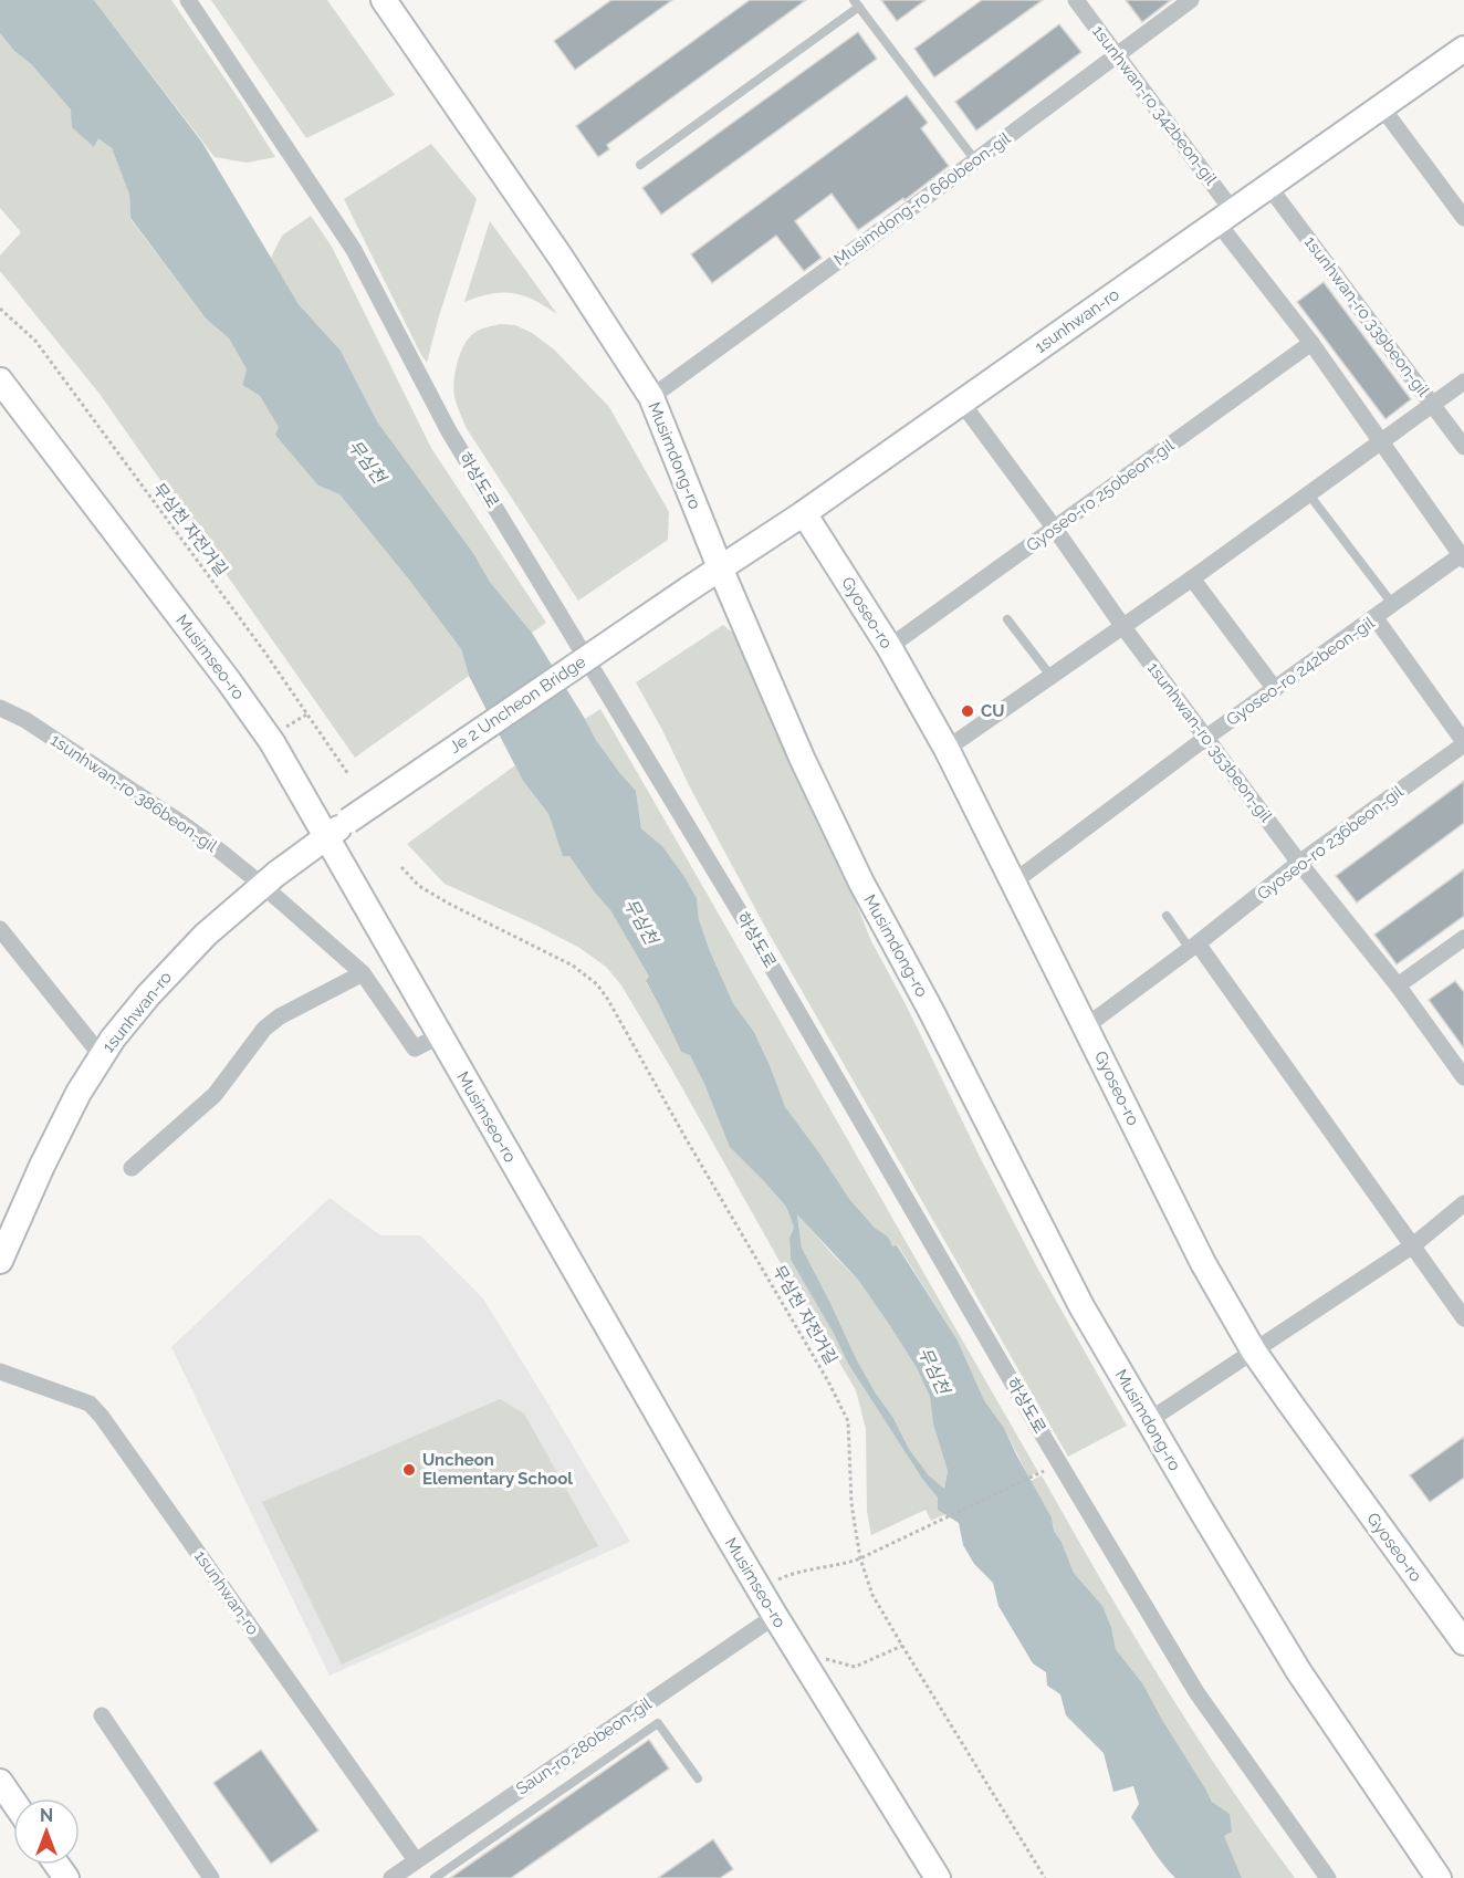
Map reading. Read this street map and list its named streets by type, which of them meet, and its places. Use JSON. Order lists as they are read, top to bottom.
{
  "streets": {
    "main road": [
      "1sunhwan-ro",
      "Musimdong-ro",
      "Gyoseo-ro",
      "Musimseo-ro",
      "Je 2 Uncheon Bridge"
    ],
    "street": [
      "1sunhwan-ro 342beon-gil",
      "Musimdong-ro 660beon-gil",
      "1sunhwan-ro 339beon-gil",
      "하상도로",
      "Gyoseo-ro 250beon-gil",
      "Gyoseo-ro 242beon-gil",
      "1sunhwan-ro 353beon-gil",
      "1sunhwan-ro 386beon-gil",
      "Gyoseo-ro 236beon-gil",
      "Saun-ro 280beon-gil"
    ],
    "path": ["무심천 자전거길"]
  },
  "crossings": [
    ["1sunhwan-ro 342beon-gil", "Musimdong-ro 660beon-gil"],
    ["1sunhwan-ro 342beon-gil", "1sunhwan-ro"],
    ["1sunhwan-ro 342beon-gil", "Gyoseo-ro 250beon-gil"],
    ["1sunhwan-ro 342beon-gil", "Gyoseo-ro 242beon-gil"],
    ["Musimdong-ro 660beon-gil", "Musimdong-ro"],
    ["1sunhwan-ro 339beon-gil", "1sunhwan-ro"],
    ["1sunhwan-ro", "Musimdong-ro"],
    ["1sunhwan-ro", "Gyoseo-ro"],
    ["1sunhwan-ro", "Musimseo-ro"],
    ["1sunhwan-ro", "Je 2 Uncheon Bridge"],
    ["1sunhwan-ro", "1sunhwan-ro 353beon-gil"],
    ["1sunhwan-ro", "1sunhwan-ro 386beon-gil"],
    ["1sunhwan-ro", "Saun-ro 280beon-gil"],
    ["Gyoseo-ro 250beon-gil", "Gyoseo-ro"],
    ["Gyoseo-ro 250beon-gil", "1sunhwan-ro 353beon-gil"],
    ["Gyoseo-ro", "Gyoseo-ro 242beon-gil"],
    ["Gyoseo-ro", "Gyoseo-ro 236beon-gil"],
    ["Musimseo-ro", "1sunhwan-ro 386beon-gil"],
    ["Musimseo-ro", "Saun-ro 280beon-gil"],
    ["Gyoseo-ro 242beon-gil", "1sunhwan-ro 353beon-gil"],
    ["Gyoseo-ro 242beon-gil", "Gyoseo-ro 236beon-gil"],
    ["1sunhwan-ro 353beon-gil", "Gyoseo-ro 236beon-gil"]
  ],
  "water": ["무심천"],
  "places": ["CU", "Uncheon Elementary School"],
  "north": "top"
}
